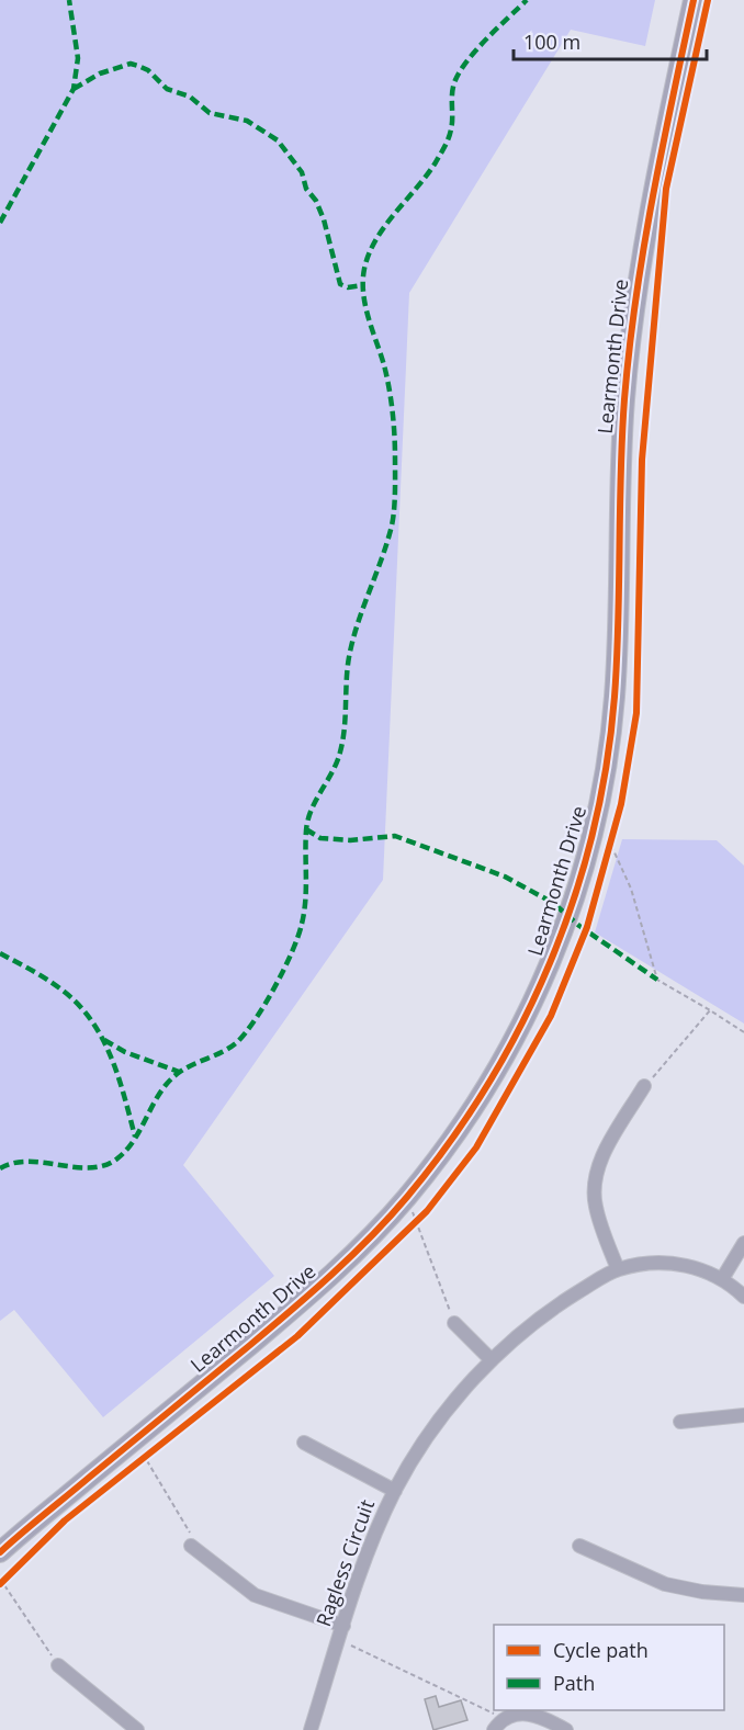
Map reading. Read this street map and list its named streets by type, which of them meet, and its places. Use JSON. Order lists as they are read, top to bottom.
{
  "streets": {
    "street": ["Learmonth Drive", "Ragless Circuit"]
  },
  "legend": ["Cycle path", "Path"],
  "scale_bar": "100 m"
}
